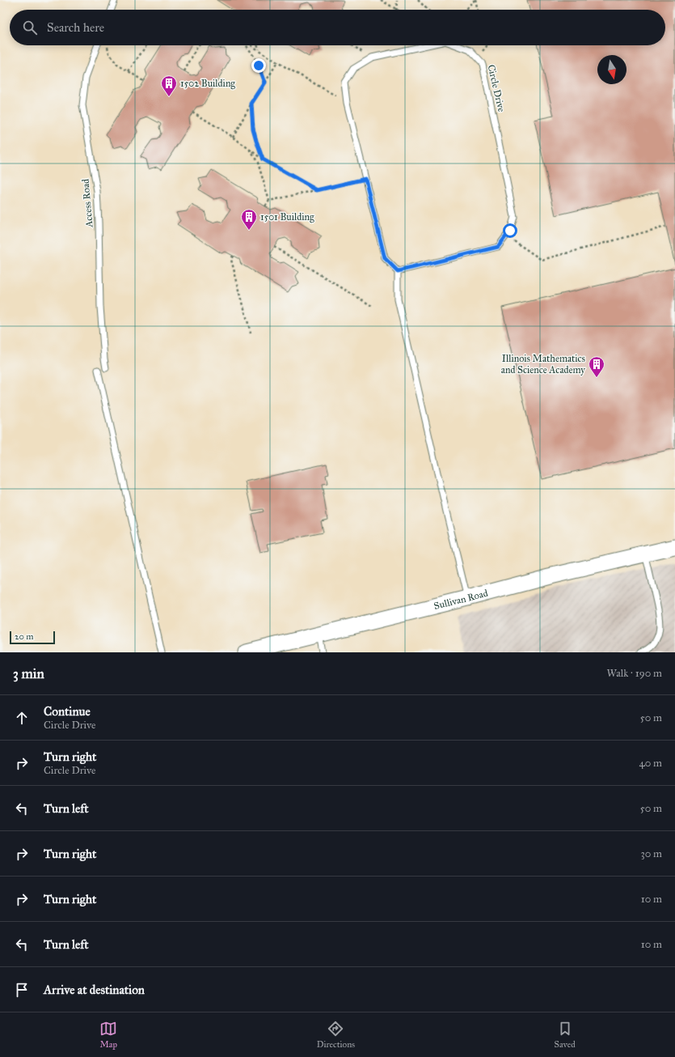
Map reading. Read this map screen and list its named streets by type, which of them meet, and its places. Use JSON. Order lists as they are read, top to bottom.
{
  "streets": {
    "street": ["Sullivan Road"],
    "lane": ["Circle Drive", "Access Road"]
  },
  "places": {
    "building": ["1502 Building", "1501 Building", "Illinois Mathematics and Science Academy"]
  },
  "scale_bar": "20 m",
  "north": "bottom",
  "page": {
    "search": "Search here",
    "scale": "20 m",
    "heading": ["3 min", "Walk · 190 m"],
    "list": [
      ["Continue", "Circle Drive", "50 m"],
      ["Turn right", "Circle Drive", "40 m"],
      ["Turn left", "50 m"],
      ["Turn right", "30 m"],
      ["Turn right", "10 m"],
      ["Turn left", "10 m"],
      "Arrive at destination"
    ],
    "nav": ["Map", "Directions", "Saved"]
  }
}
